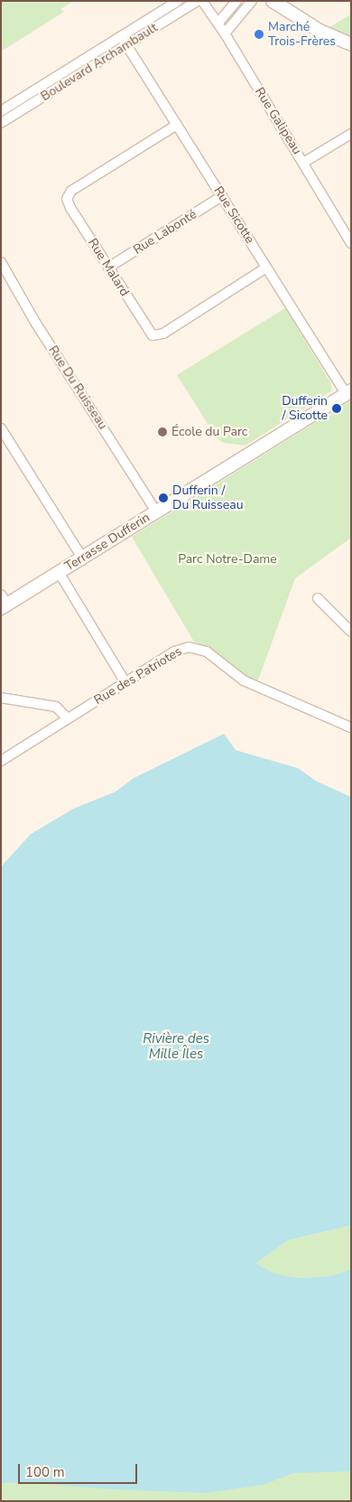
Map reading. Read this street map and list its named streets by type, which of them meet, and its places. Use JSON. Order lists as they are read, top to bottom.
{
  "streets": {
    "street": [
      "Boulevard Archambault",
      "Rue Galipeau",
      "Rue Sicotte",
      "Rue Labonté",
      "Rue Malard",
      "Rue Du Ruisseau",
      "Terrasse Dufferin",
      "Rue des Patriotes"
    ]
  },
  "crossings": [
    ["Boulevard Archambault", "Rue Sicotte"],
    ["Rue Sicotte", "Rue Labonté"],
    ["Rue Sicotte", "Rue Malard"],
    ["Rue Sicotte", "Terrasse Dufferin"],
    ["Rue Labonté", "Rue Malard"],
    ["Rue Du Ruisseau", "Terrasse Dufferin"]
  ],
  "water": ["Rivière des Mille Îles"],
  "parks": ["Parc Notre-Dame"],
  "places": [
    "Marché Trois-Frères",
    "Dufferin / Sicotte",
    "École du Parc",
    "Dufferin / Du Ruisseau"
  ],
  "scale_bar": "100 m"
}
